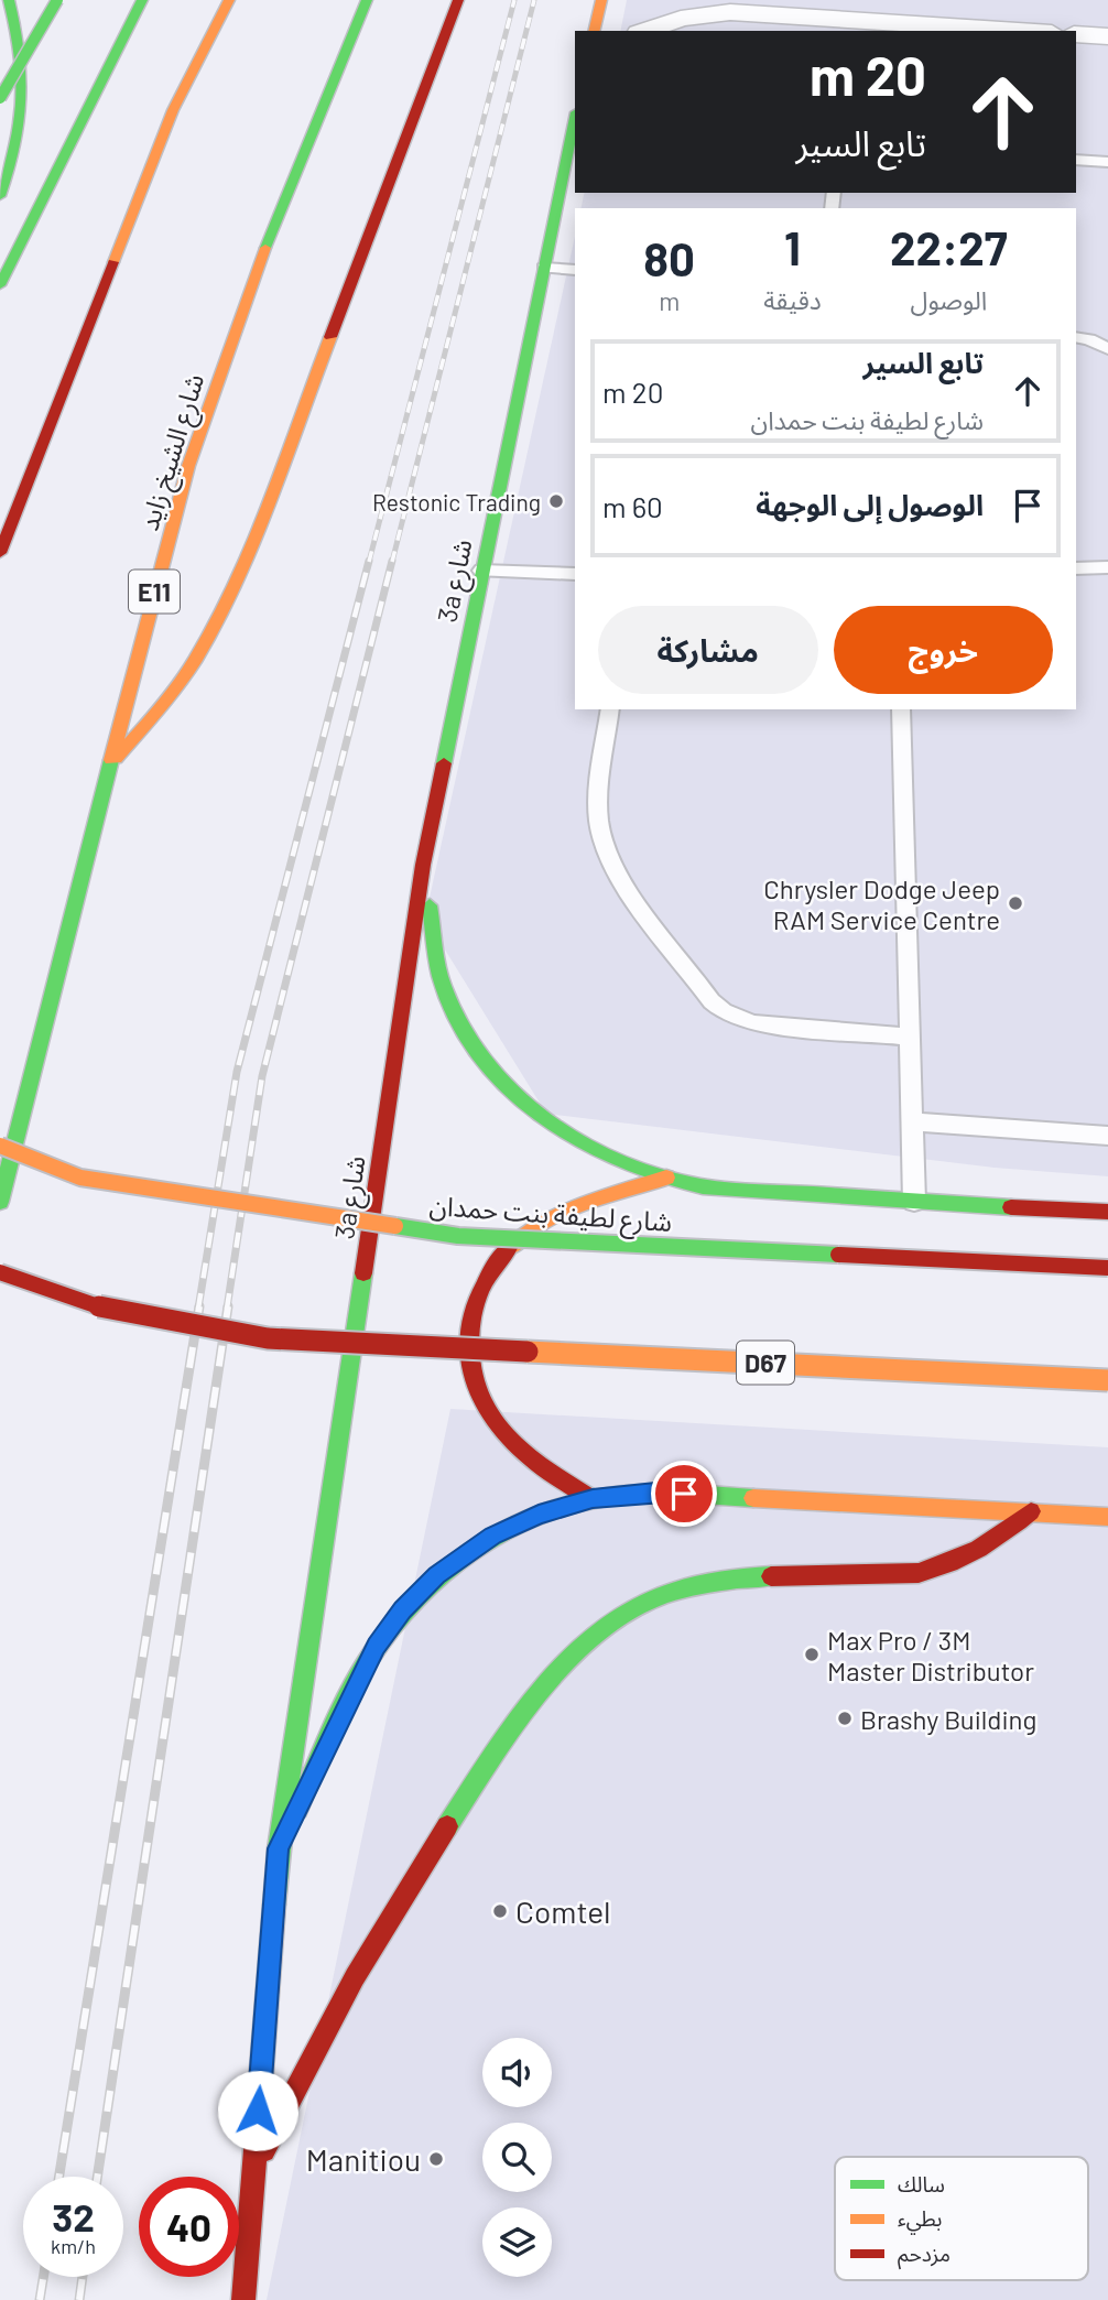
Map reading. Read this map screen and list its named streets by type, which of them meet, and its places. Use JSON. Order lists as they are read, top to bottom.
{
  "streets": {
    "main road": [
      "شارع الشيخ زايد",
      "3a شارع",
      "E11",
      "شارع لطيفة بنت حمدان",
      "D67"
    ]
  },
  "crossings": [
    ["3a شارع", "شارع لطيفة بنت حمدان"]
  ],
  "places": [
    "Restonic Trading",
    "Chrysler Dodge Jeep RAM Service Centre",
    "Max Pro / 3M Master Distributor",
    "Brashy Building",
    "Comtel",
    "Manitiou"
  ],
  "legend": ["سالك", "بطيء", "مزدحم"],
  "page": {
    "turn": ["20 m", "تابع السير"],
    "eta": [
      "22:27",
      "الوصول",
      "1",
      "دقيقة",
      "80",
      "m"
    ],
    "list": [
      {
        "name": "تابع السير",
        "note": "شارع لطيفة بنت حمدان",
        "value": "20 m"
      },
      {
        "name": "الوصول إلى الوجهة",
        "value": "60 m"
      }
    ],
    "buttons": ["خروج", "مشاركة"],
    "speed": "32 km/h",
    "limit": "40"
  }
}
